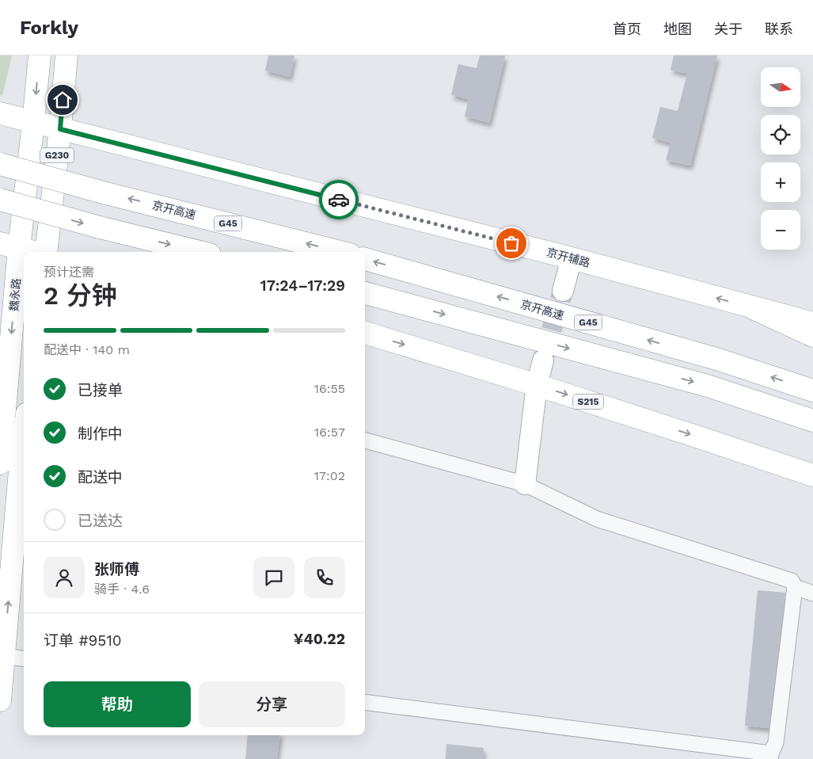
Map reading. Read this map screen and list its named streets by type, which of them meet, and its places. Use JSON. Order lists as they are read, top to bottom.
{
  "streets": {
    "main road": [
      "G230",
      "京开高速",
      "G45",
      "京开辅路",
      "魏永路",
      "S215"
    ]
  },
  "crossings": [
    ["G230", "京开辅路"],
    ["京开辅路", "魏永路"]
  ],
  "north": "right",
  "page": {
    "header": "Forkly",
    "nav": [
      "首页",
      "地图",
      "关于",
      "联系"
    ],
    "map_buttons": ["+", "−"],
    "heading": ["2 分钟", "预计还需", "17:24–17:29"],
    "panel": [
      "张师傅",
      "骑手 · 4.6",
      "订单 #9510",
      "¥40.22"
    ],
    "bar": "配送中 · 140 m",
    "list": [
      ["已接单", "16:55"],
      ["制作中", "16:57"],
      ["配送中", "17:02"],
      "已送达"
    ],
    "buttons": ["帮助", "分享"]
  }
}
